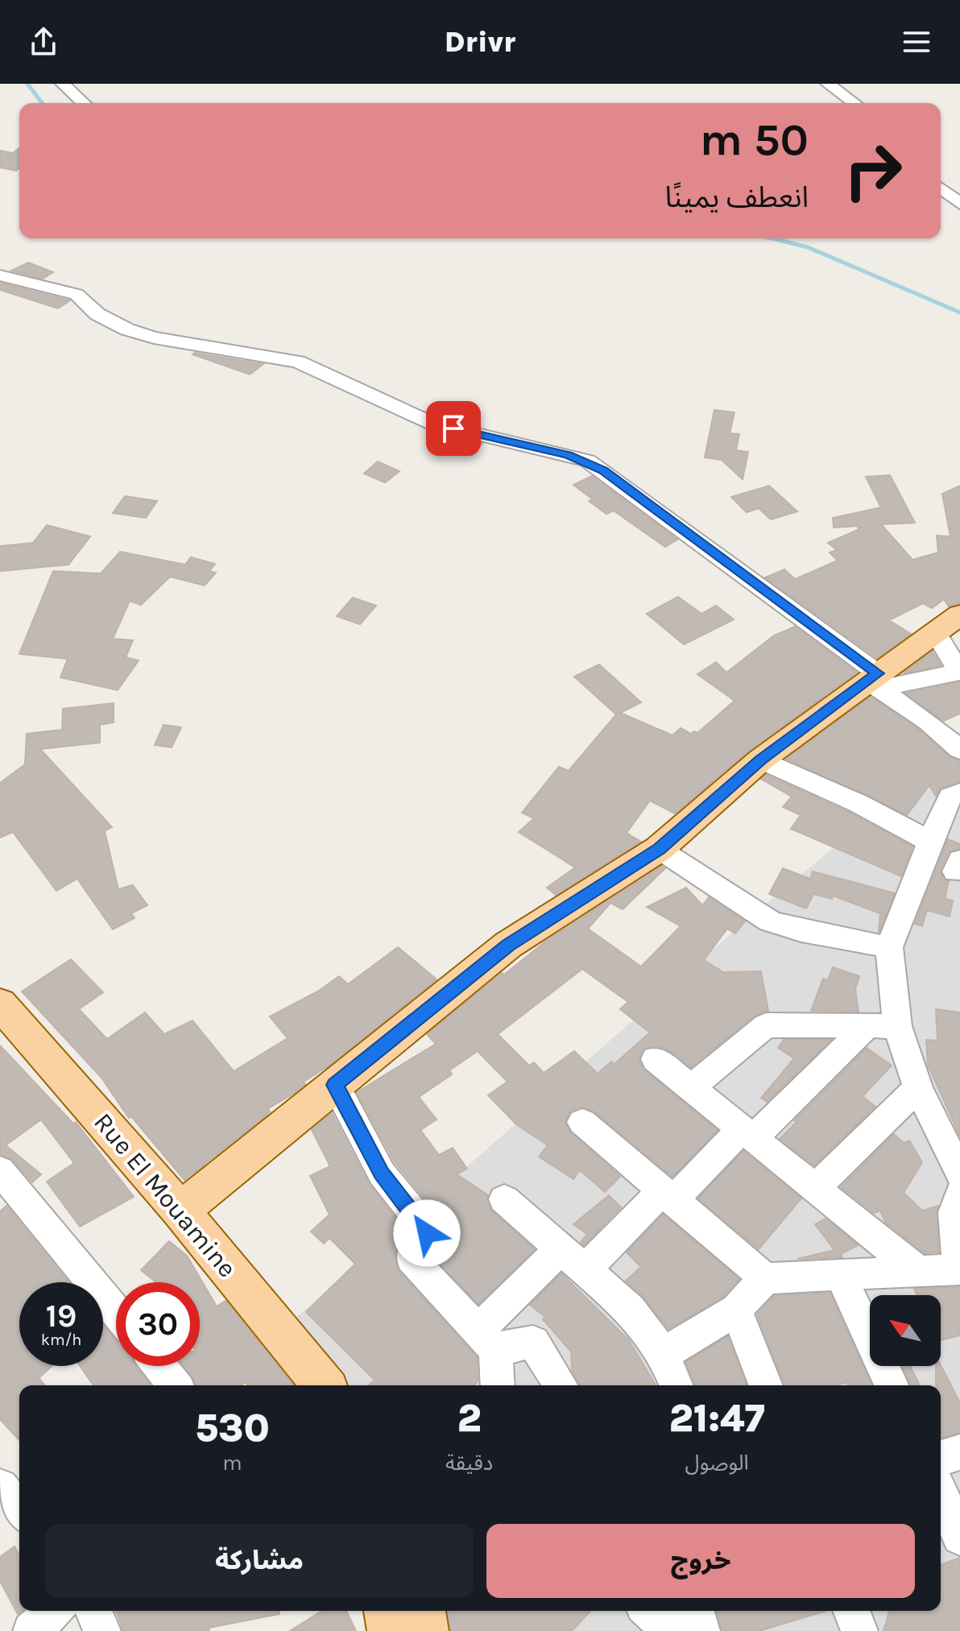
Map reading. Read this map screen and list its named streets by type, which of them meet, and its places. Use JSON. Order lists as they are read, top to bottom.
{
  "streets": {
    "main road": ["Rue El Mouamine"]
  },
  "north": "top left",
  "page": {
    "header": "Drivr",
    "turn": ["50 m", "انعطف يمينًا"],
    "speed": "19 km/h",
    "limit": "30",
    "eta": [
      "21:47",
      "الوصول",
      "2",
      "دقيقة",
      "530",
      "m"
    ],
    "buttons": ["خروج", "مشاركة"]
  }
}
